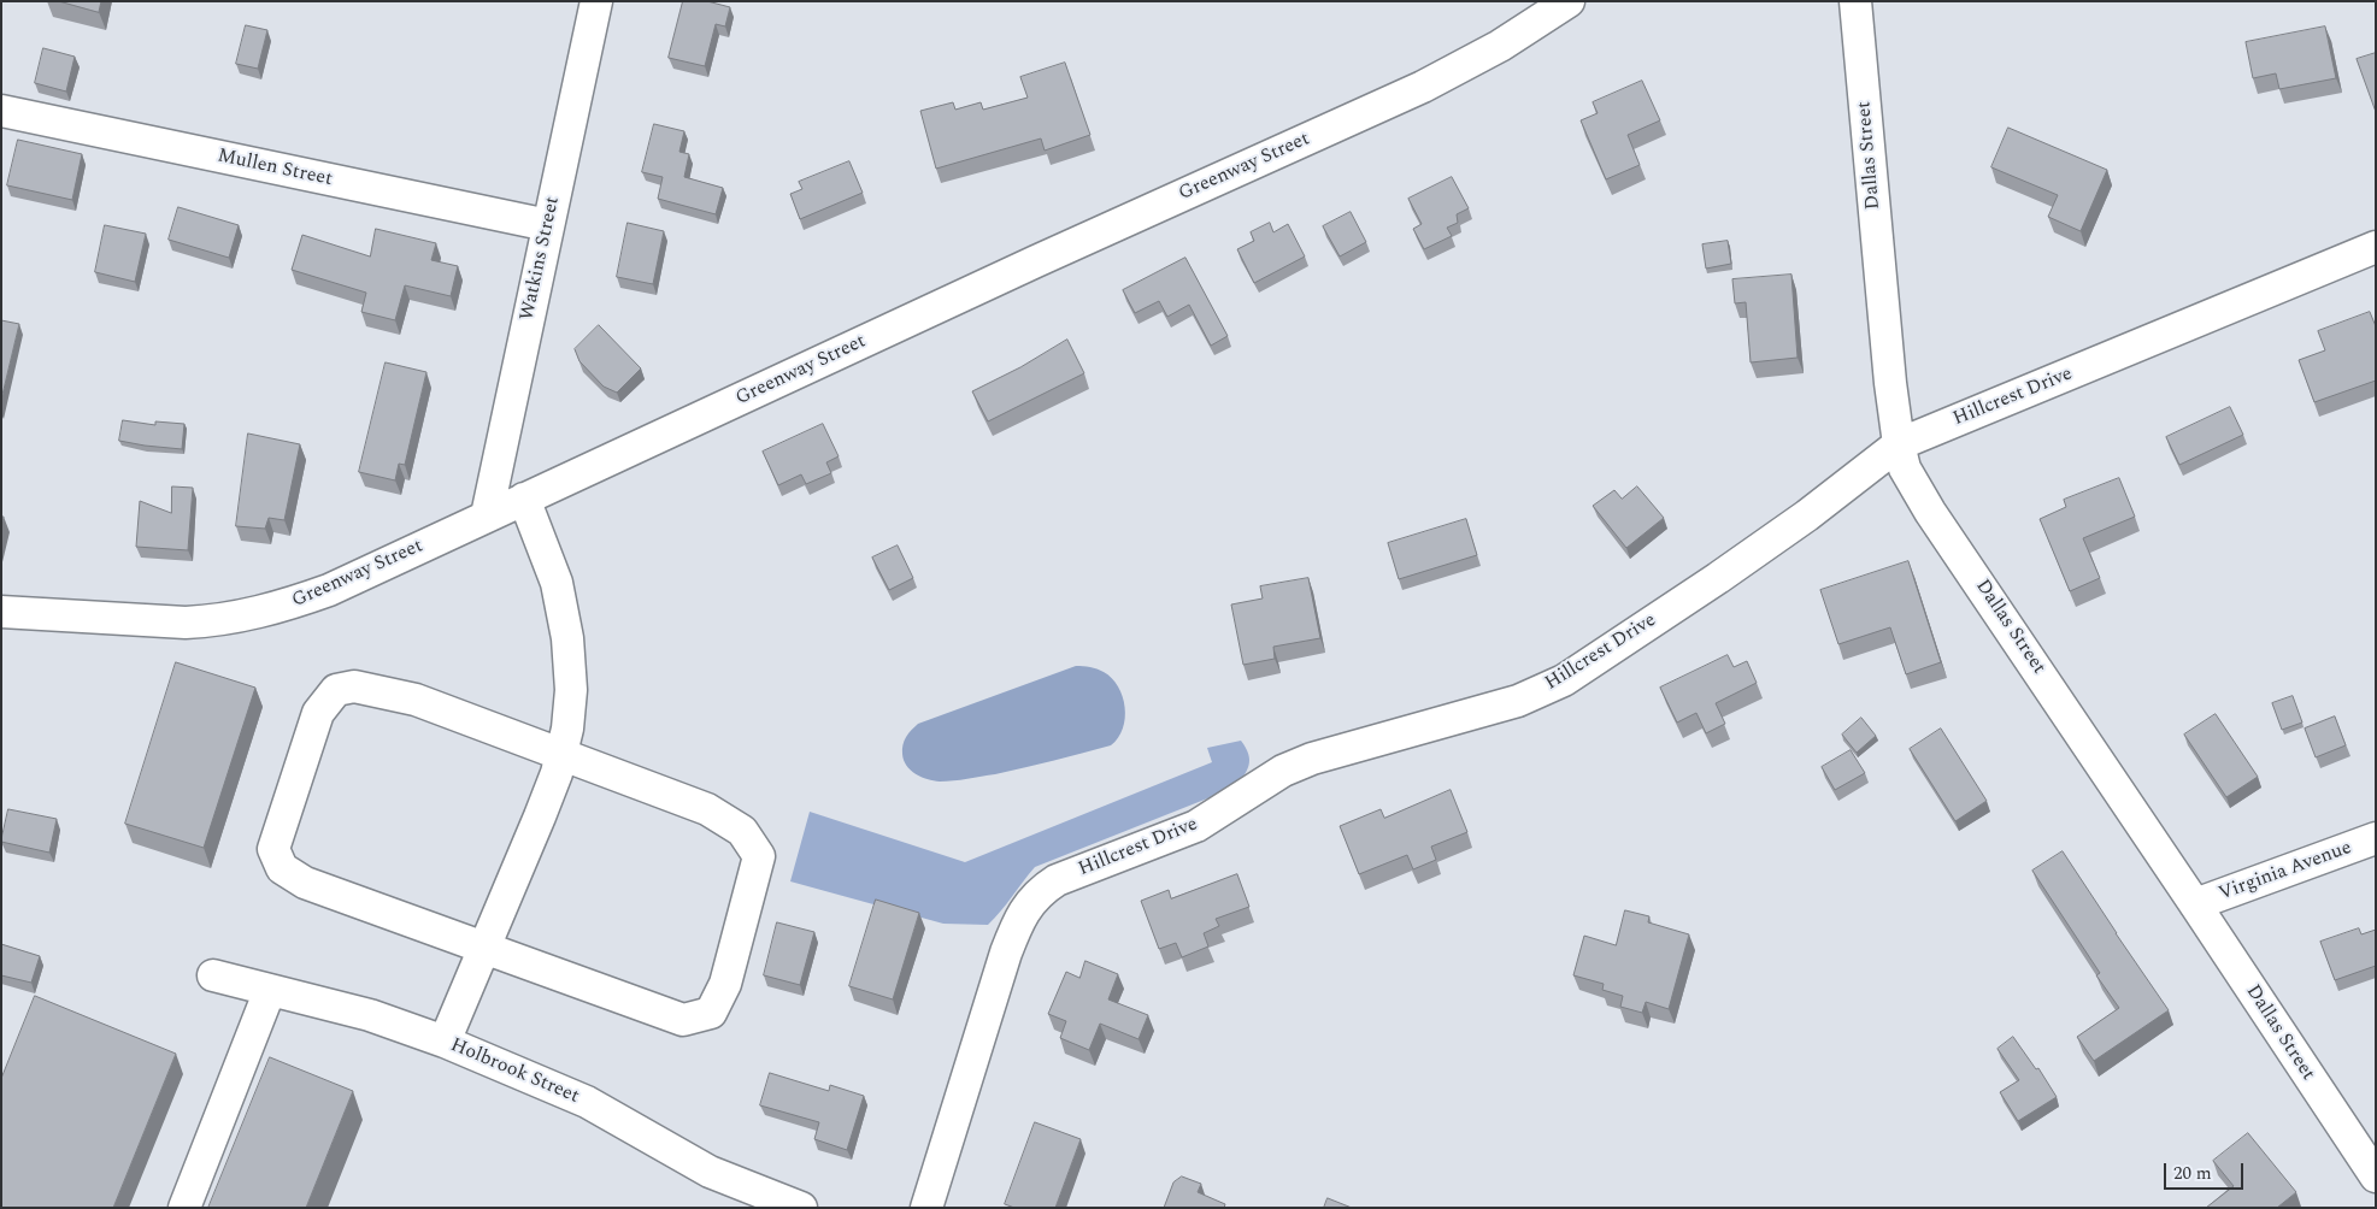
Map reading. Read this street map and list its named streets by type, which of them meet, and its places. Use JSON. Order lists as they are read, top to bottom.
{
  "streets": {
    "street": [
      "Dallas Street",
      "Greenway Street",
      "Mullen Street",
      "Watkins Street",
      "Hillcrest Drive",
      "Virginia Avenue",
      "Holbrook Street"
    ]
  },
  "crossings": [
    ["Dallas Street", "Hillcrest Drive"],
    ["Dallas Street", "Virginia Avenue"],
    ["Greenway Street", "Watkins Street"],
    ["Mullen Street", "Watkins Street"]
  ],
  "scale_bar": "20 m"
}
